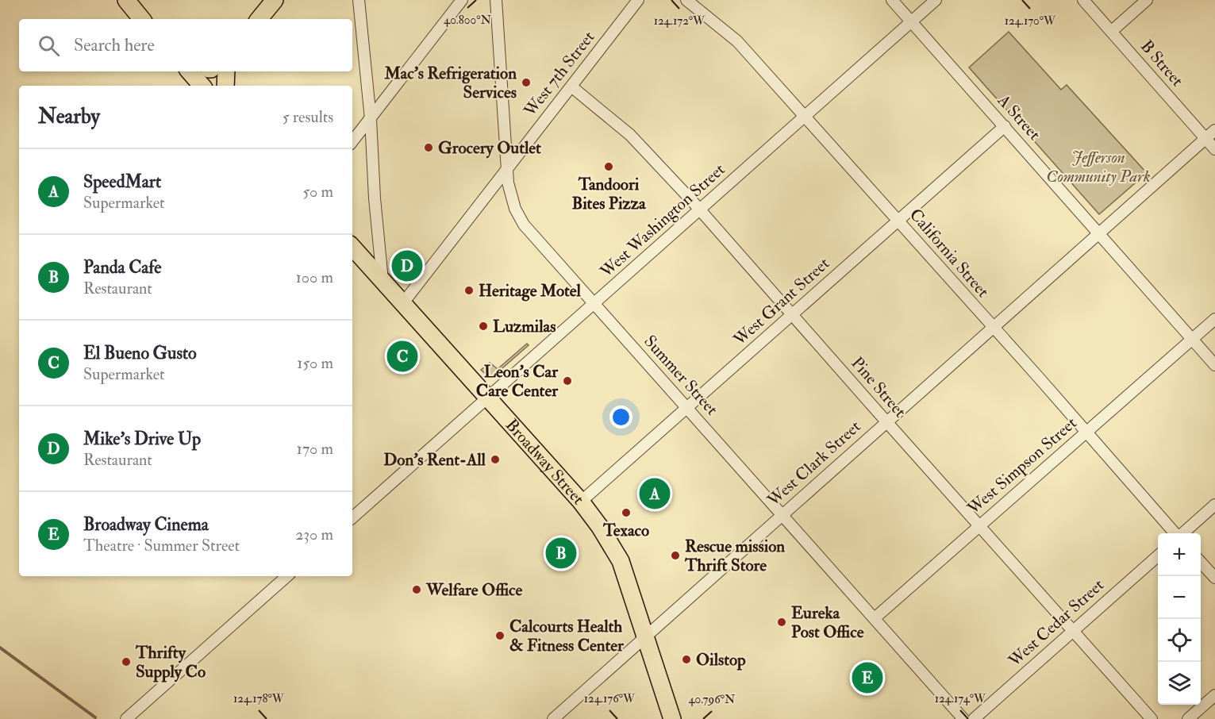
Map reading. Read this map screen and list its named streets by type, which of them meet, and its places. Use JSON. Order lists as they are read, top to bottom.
{
  "streets": {
    "highway": ["Broadway Street"],
    "street": [
      "B Street",
      "West 7th Street",
      "A Street",
      "West Washington Street",
      "California Street",
      "West Grant Street",
      "Summer Street",
      "Pine Street",
      "West Clark Street",
      "West Simpson Street",
      "West Cedar Street"
    ]
  },
  "crossings": [
    ["B Street", "West Clark Street"],
    ["West 7th Street", "Summer Street"],
    ["West 7th Street", "Pine Street"],
    ["West 7th Street", "Broadway Street"],
    ["A Street", "West Washington Street"],
    ["A Street", "West Grant Street"],
    ["A Street", "West Clark Street"],
    ["A Street", "West Simpson Street"],
    ["West Washington Street", "California Street"],
    ["West Washington Street", "Summer Street"],
    ["West Washington Street", "Pine Street"],
    ["West Washington Street", "Broadway Street"],
    ["California Street", "West Grant Street"],
    ["California Street", "West Clark Street"],
    ["California Street", "West Simpson Street"],
    ["West Grant Street", "Summer Street"],
    ["West Grant Street", "Pine Street"],
    ["West Grant Street", "Broadway Street"],
    ["Summer Street", "West Clark Street"],
    ["Summer Street", "West Simpson Street"],
    ["Pine Street", "West Clark Street"],
    ["Pine Street", "West Simpson Street"],
    ["Pine Street", "West Cedar Street"],
    ["Broadway Street", "West Clark Street"]
  ],
  "parks": ["Jefferson Community Park"],
  "places": [
    "Mac's Refrigeration Services",
    "Grocery Outlet",
    "Tandoori Bites Pizza",
    "Heritage Motel",
    "Luzmilas",
    "Leon's Car Care Center",
    "Don's Rent-All",
    "Texaco",
    "Rescue mission Thrift Store",
    "Welfare Office",
    "Eureka Post Office",
    "Calcourts Health & Fitness Center",
    "Oilstop",
    "Thrifty Supply Co"
  ],
  "page": {
    "search": "Search here",
    "heading": ["Nearby", "5 results"],
    "list": [
      {
        "mark": "A",
        "name": "SpeedMart",
        "note": "Supermarket",
        "value": "50 m"
      },
      {
        "mark": "B",
        "name": "Panda Cafe",
        "note": "Restaurant",
        "value": "100 m"
      },
      {
        "mark": "C",
        "name": "El Bueno Gusto",
        "note": "Supermarket",
        "value": "150 m"
      },
      {
        "mark": "D",
        "name": "Mike's Drive Up",
        "note": "Restaurant",
        "value": "170 m"
      },
      {
        "mark": "E",
        "name": "Broadway Cinema",
        "note": "Theatre · Summer Street",
        "value": "230 m"
      }
    ],
    "pins": [
      "D",
      "C",
      "A",
      "B",
      "E"
    ],
    "map_buttons": ["+", "−"]
  },
  "coordinates": [
    "40.800°N",
    "124.172°W",
    "124.170°W",
    "124.178°W",
    "124.176°W",
    "124.174°W",
    "40.796°N"
  ]
}
